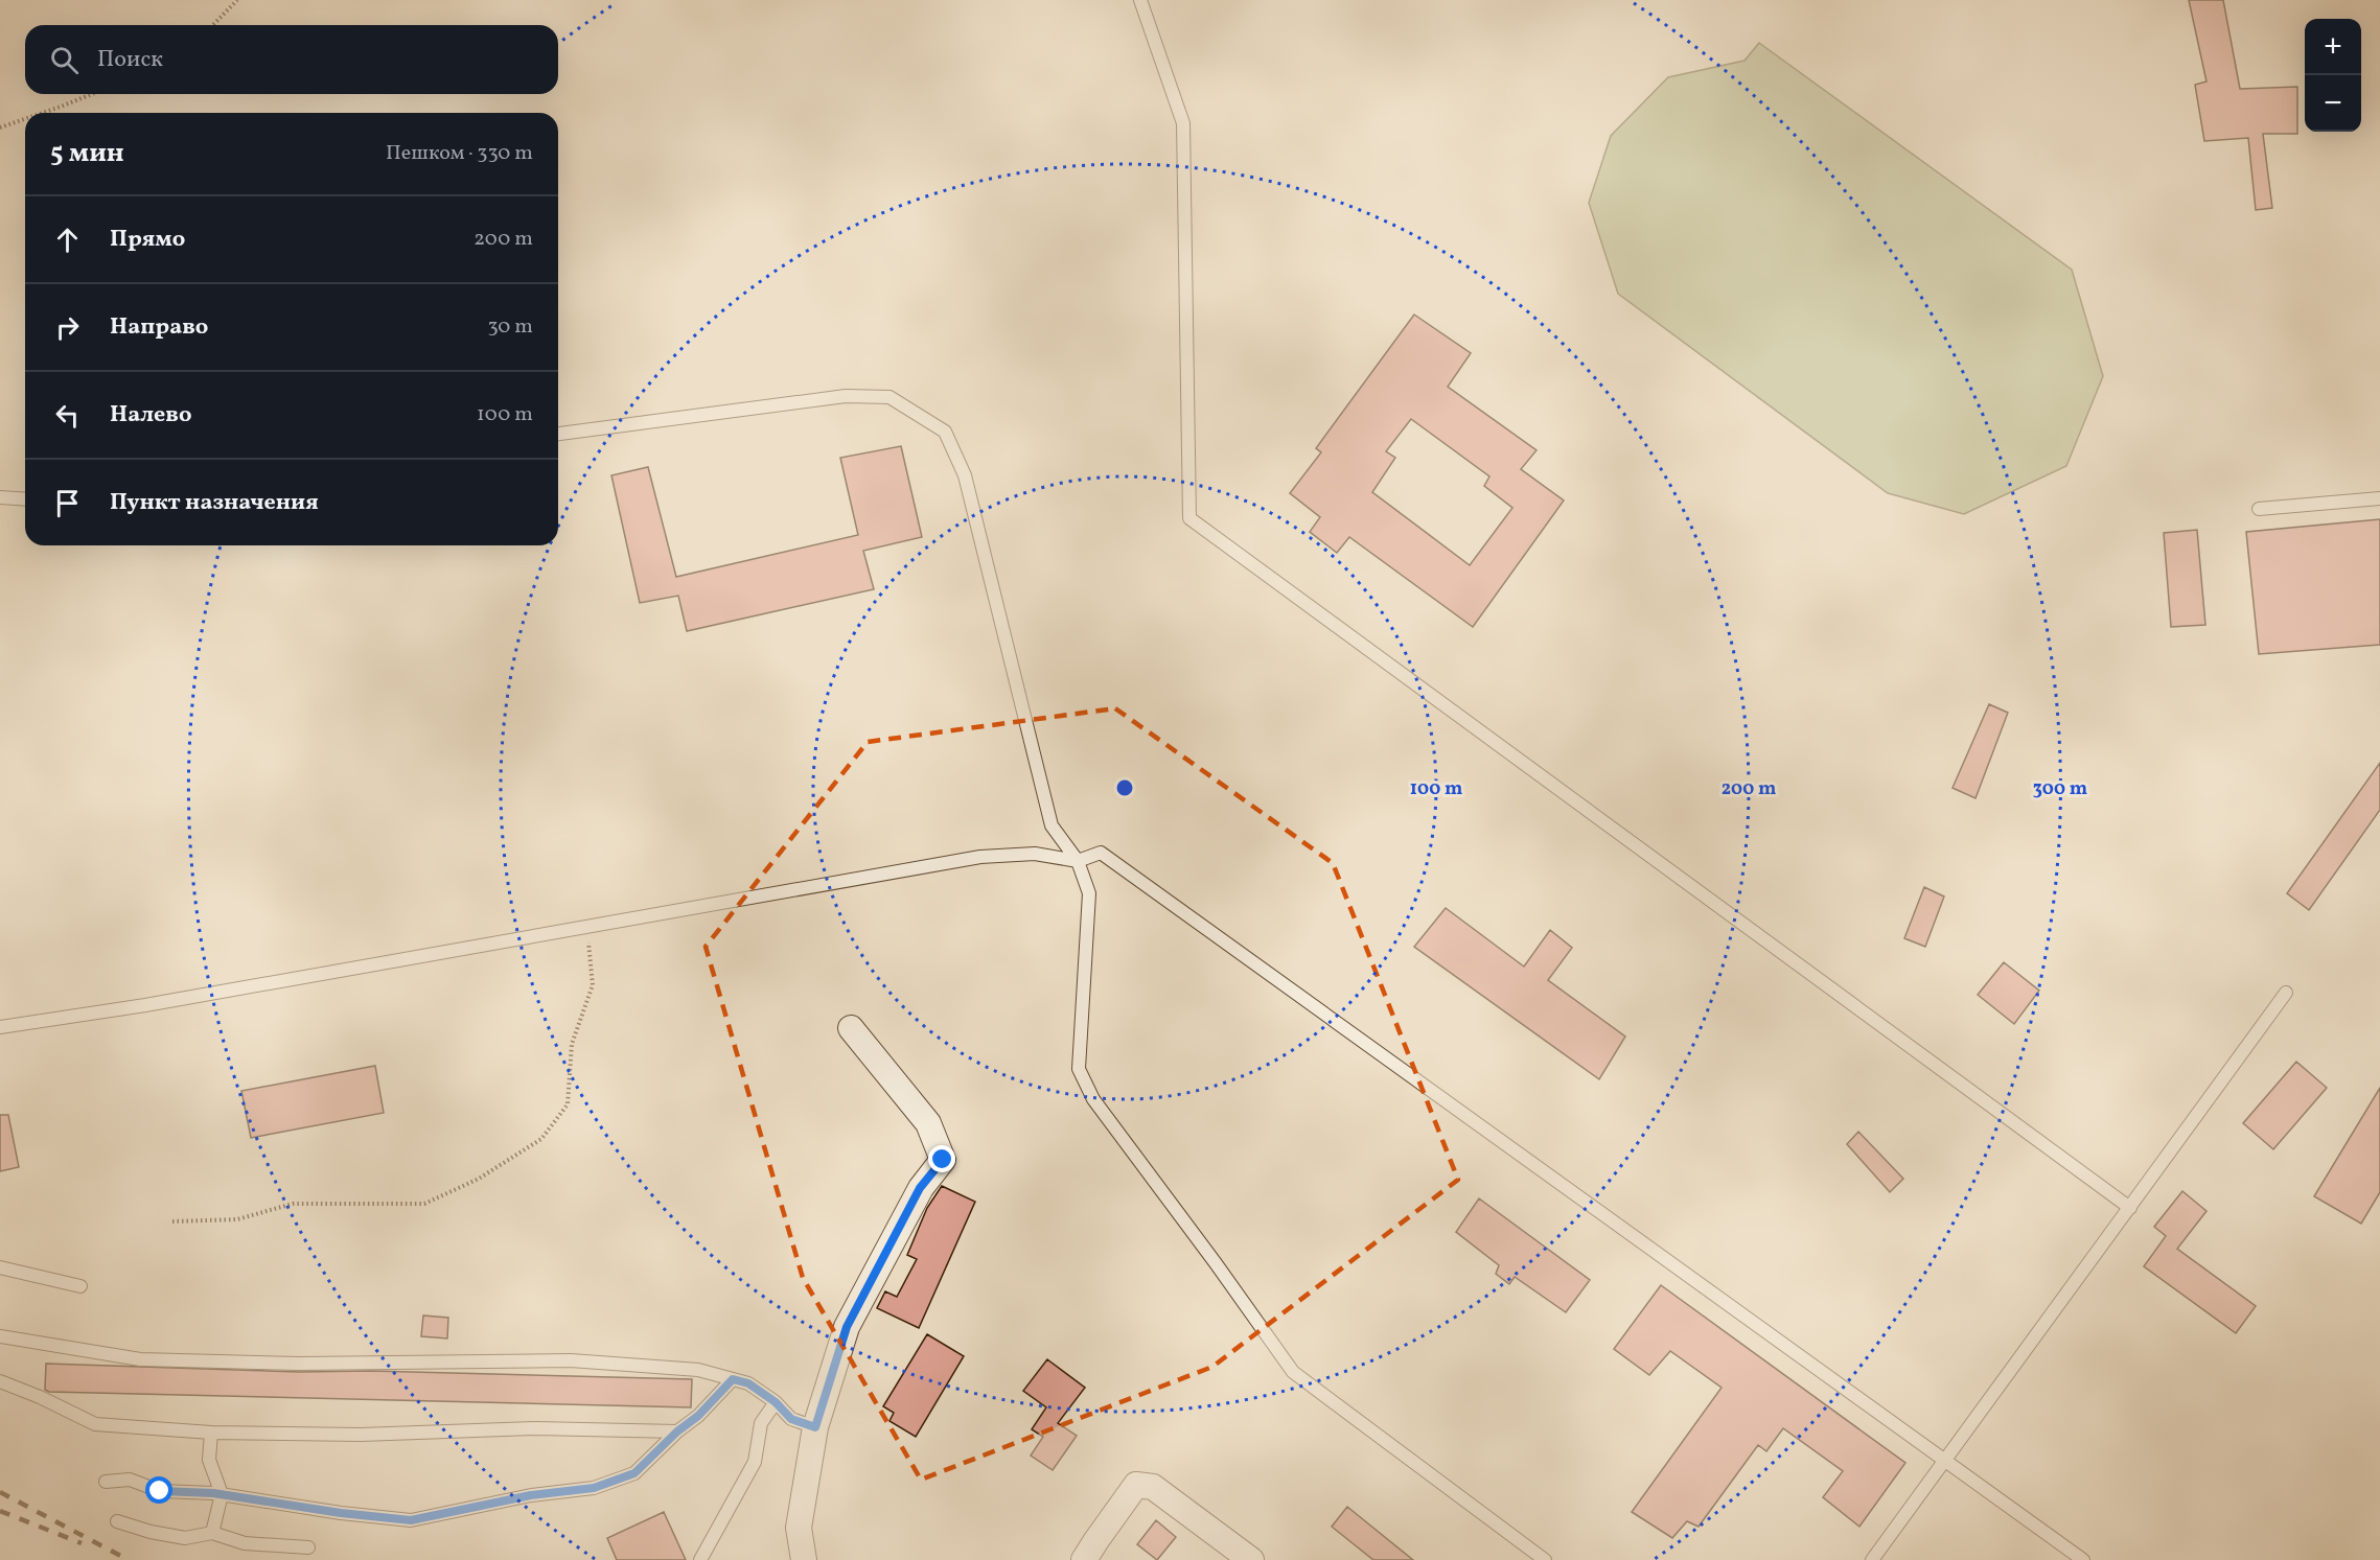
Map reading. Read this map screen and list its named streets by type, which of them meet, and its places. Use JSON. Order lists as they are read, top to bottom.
{
  "page": {
    "map_buttons": ["+", "−"],
    "search": "Поиск",
    "heading": ["5 мин", "Пешком · 330 m"],
    "list": [
      ["Прямо", "200 m"],
      ["Направо", "30 m"],
      ["Налево", "100 m"],
      "Пункт назначения"
    ]
  },
  "rings": ["100 m", "200 m", "300 m"]
}
